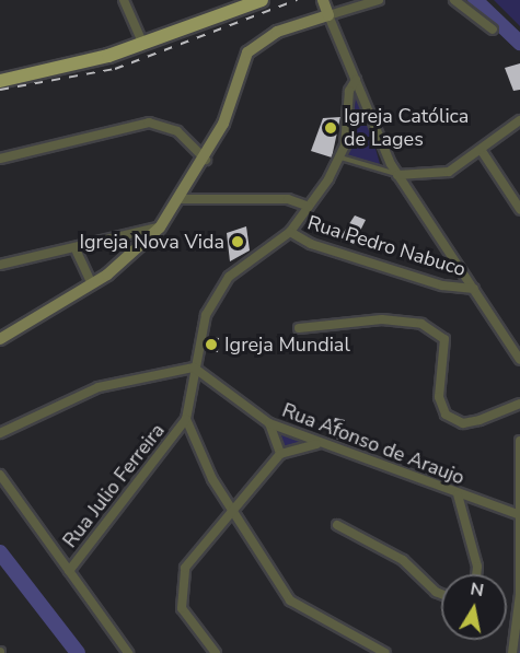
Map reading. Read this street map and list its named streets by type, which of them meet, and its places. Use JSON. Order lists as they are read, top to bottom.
{
  "streets": {
    "street": ["Rua Pedro Nabuco", "Rua Afonso de Araujo", "Rua Julio Ferreira"]
  },
  "places": ["Igreja Católica de Lages", "Igreja Nova Vida", "Igreja Mundial"],
  "north": "top"
}
